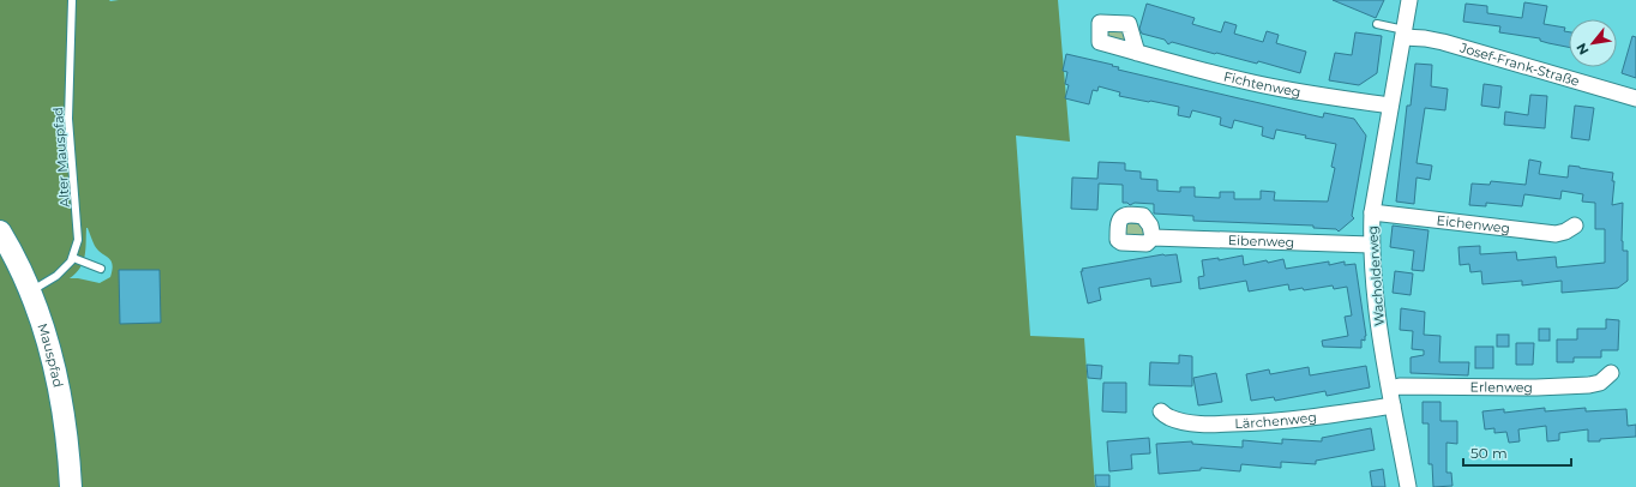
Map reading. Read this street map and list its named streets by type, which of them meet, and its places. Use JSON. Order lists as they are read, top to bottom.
{
  "streets": {
    "street": [
      "Josef-Frank-Straße",
      "Fichtenweg",
      "Eichenweg",
      "Eibenweg",
      "Wacholderweg",
      "Mauspfad",
      "Erlenweg",
      "Lärchenweg"
    ],
    "lane": ["Alter Mauspfad"]
  },
  "crossings": [
    ["Josef-Frank-Straße", "Wacholderweg"],
    ["Fichtenweg", "Wacholderweg"],
    ["Eichenweg", "Wacholderweg"],
    ["Eibenweg", "Wacholderweg"],
    ["Wacholderweg", "Erlenweg"],
    ["Wacholderweg", "Lärchenweg"]
  ],
  "scale_bar": "50 m",
  "north": "bottom left"
}
